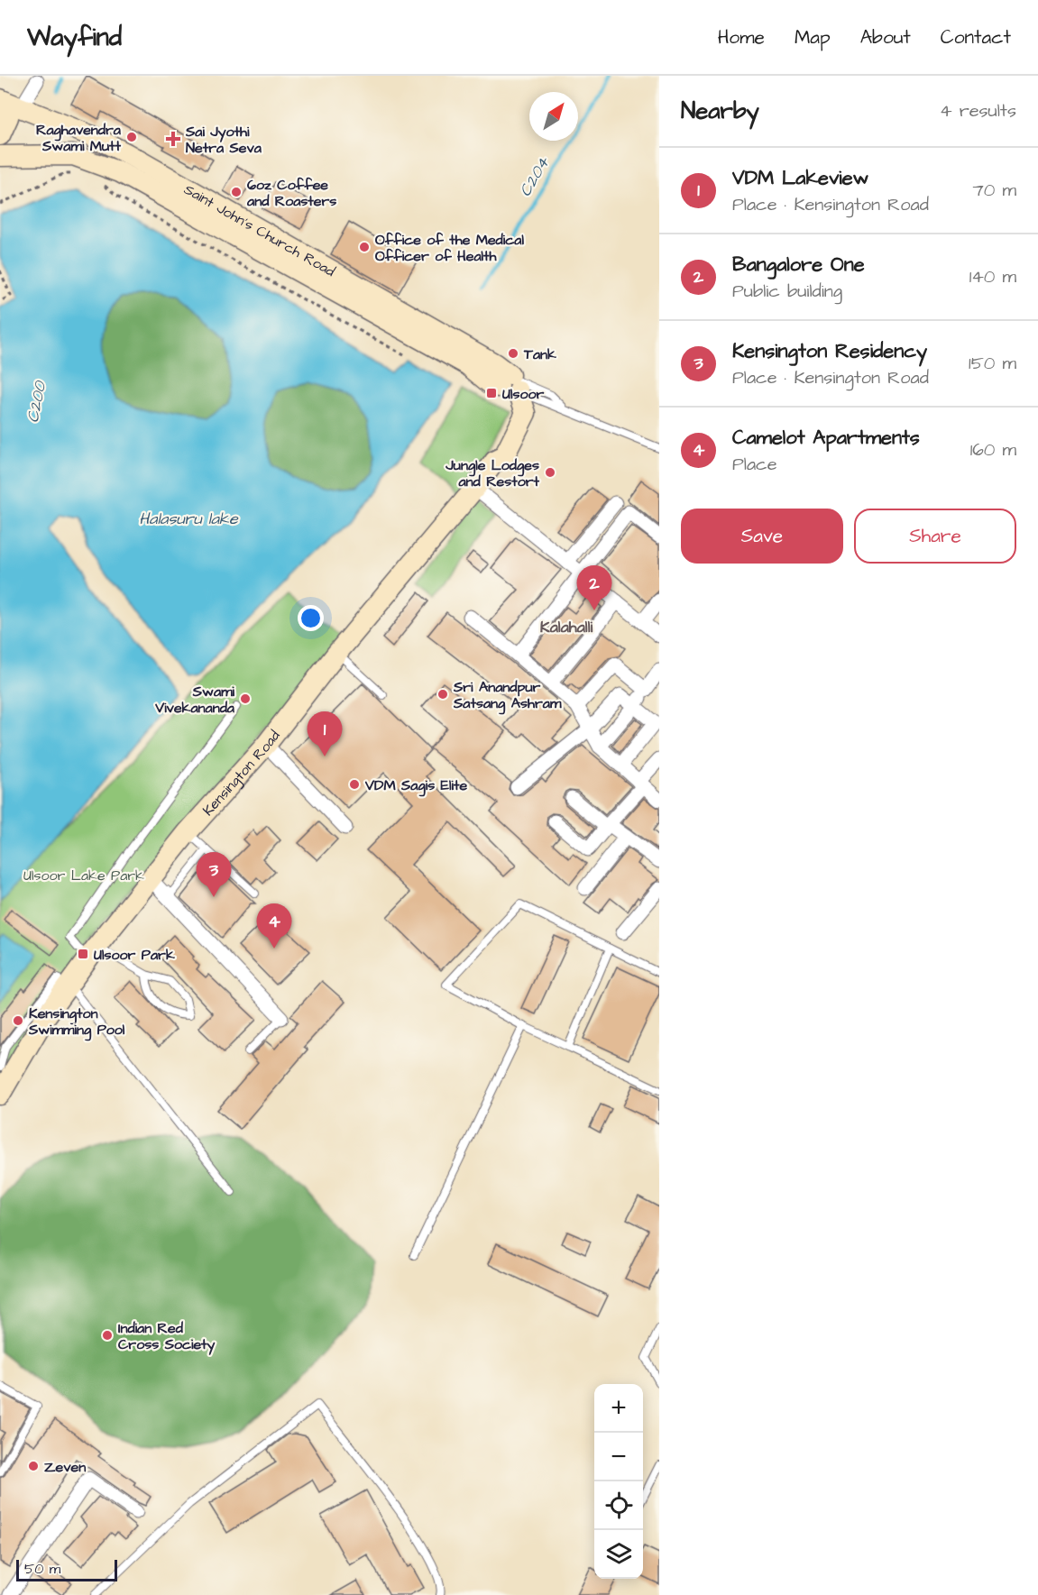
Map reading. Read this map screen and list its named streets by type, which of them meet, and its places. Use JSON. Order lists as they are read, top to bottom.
{
  "streets": {
    "main road": ["Saint John's Church Road", "Kensington Road"]
  },
  "crossings": [
    ["Saint John's Church Road", "Kensington Road"]
  ],
  "districts": ["Kalahalli"],
  "water": ["C204", "C200", "Halasuru lake"],
  "parks": ["Ulsoor Lake Park"],
  "places": {
    "other": [
      "Raghavendra Swami Mutt",
      "6oz Coffee and Roasters",
      "Office of the Medical Officer of Health",
      "Tank",
      "Jungle Lodges and Restort",
      "Sri Anandpur Satsang Ashram",
      "Swami Vivekananda",
      "VDM Sagis Elite",
      "Kensington Swimming Pool",
      "Indian Red Cross Society",
      "Zeven"
    ],
    "health": ["Sai Jyothi Netra Seva"],
    "transit": ["Ulsoor", "Ulsoor Park"]
  },
  "scale_bar": "50 m",
  "north": "top right",
  "page": {
    "header": "Wayfind",
    "nav": [
      "Home",
      "Map",
      "About",
      "Contact"
    ],
    "heading": ["Nearby", "4 results"],
    "list": [
      {
        "mark": "1",
        "name": "VDM Lakeview",
        "note": "Place · Kensington Road",
        "value": "70 m"
      },
      {
        "mark": "2",
        "name": "Bangalore One",
        "note": "Public building",
        "value": "140 m"
      },
      {
        "mark": "3",
        "name": "Kensington Residency",
        "note": "Place · Kensington Road",
        "value": "150 m"
      },
      {
        "mark": "4",
        "name": "Camelot Apartments",
        "note": "Place",
        "value": "160 m"
      }
    ],
    "buttons": ["Save", "Share"],
    "pins": [
      "2",
      "1",
      "3",
      "4"
    ],
    "map_buttons": ["+", "−"],
    "scale": "50 m"
  }
}
